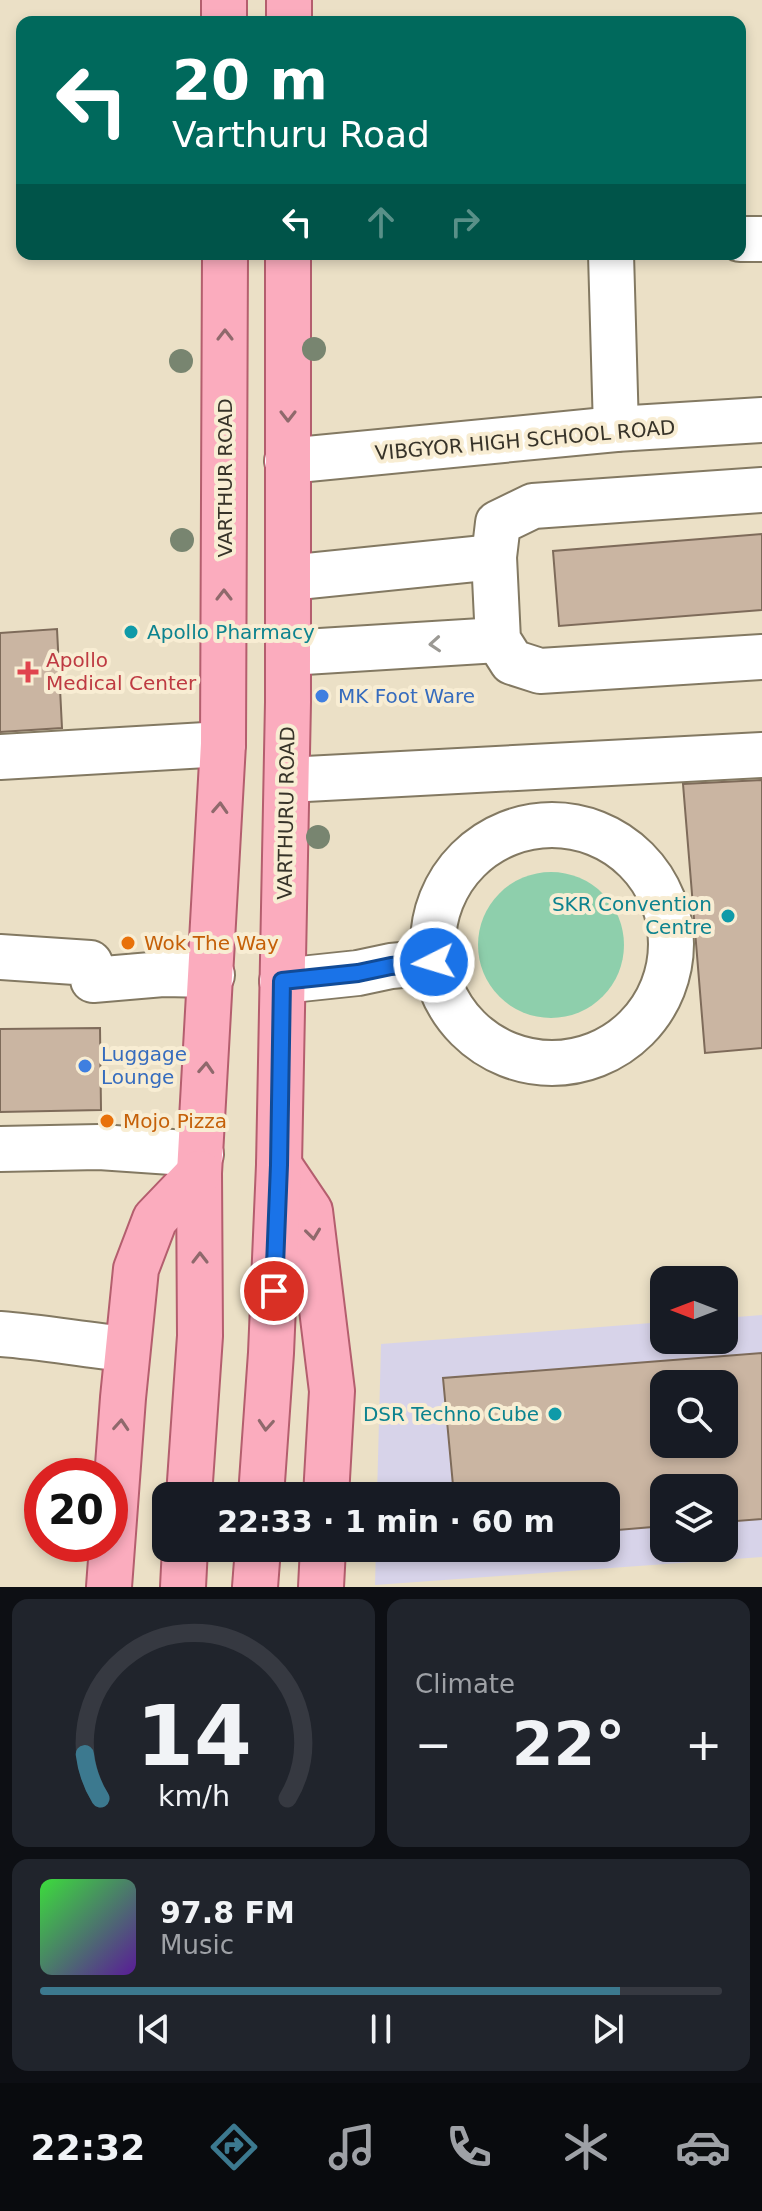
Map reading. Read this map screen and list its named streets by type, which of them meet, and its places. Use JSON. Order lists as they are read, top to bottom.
{
  "streets": {
    "main road": ["VARTHUR ROAD", "VARTHURU ROAD"],
    "street": ["VIBGYOR HIGH SCHOOL ROAD"]
  },
  "crossings": [
    ["VIBGYOR HIGH SCHOOL ROAD", "VARTHURU ROAD"]
  ],
  "places": {
    "other": [
      "Apollo Pharmacy",
      "MK Foot Ware",
      "SKR Convention Centre",
      "Wok The Way",
      "Luggage Lounge",
      "Mojo Pizza",
      "DSR Techno Cube"
    ],
    "health": ["Apollo Medical Center"]
  },
  "north": "left",
  "page": {
    "turn": ["20 m", "Varthuru Road"],
    "limit": "20",
    "trip": "22:33 · 1 min · 60 m",
    "tile": "Climate",
    "heat": ["−", "22°", "+"],
    "song": ["97.8 FM", "Music"],
    "tabs": "22:32",
    "gauge": ["14", "km/h"]
  }
}
